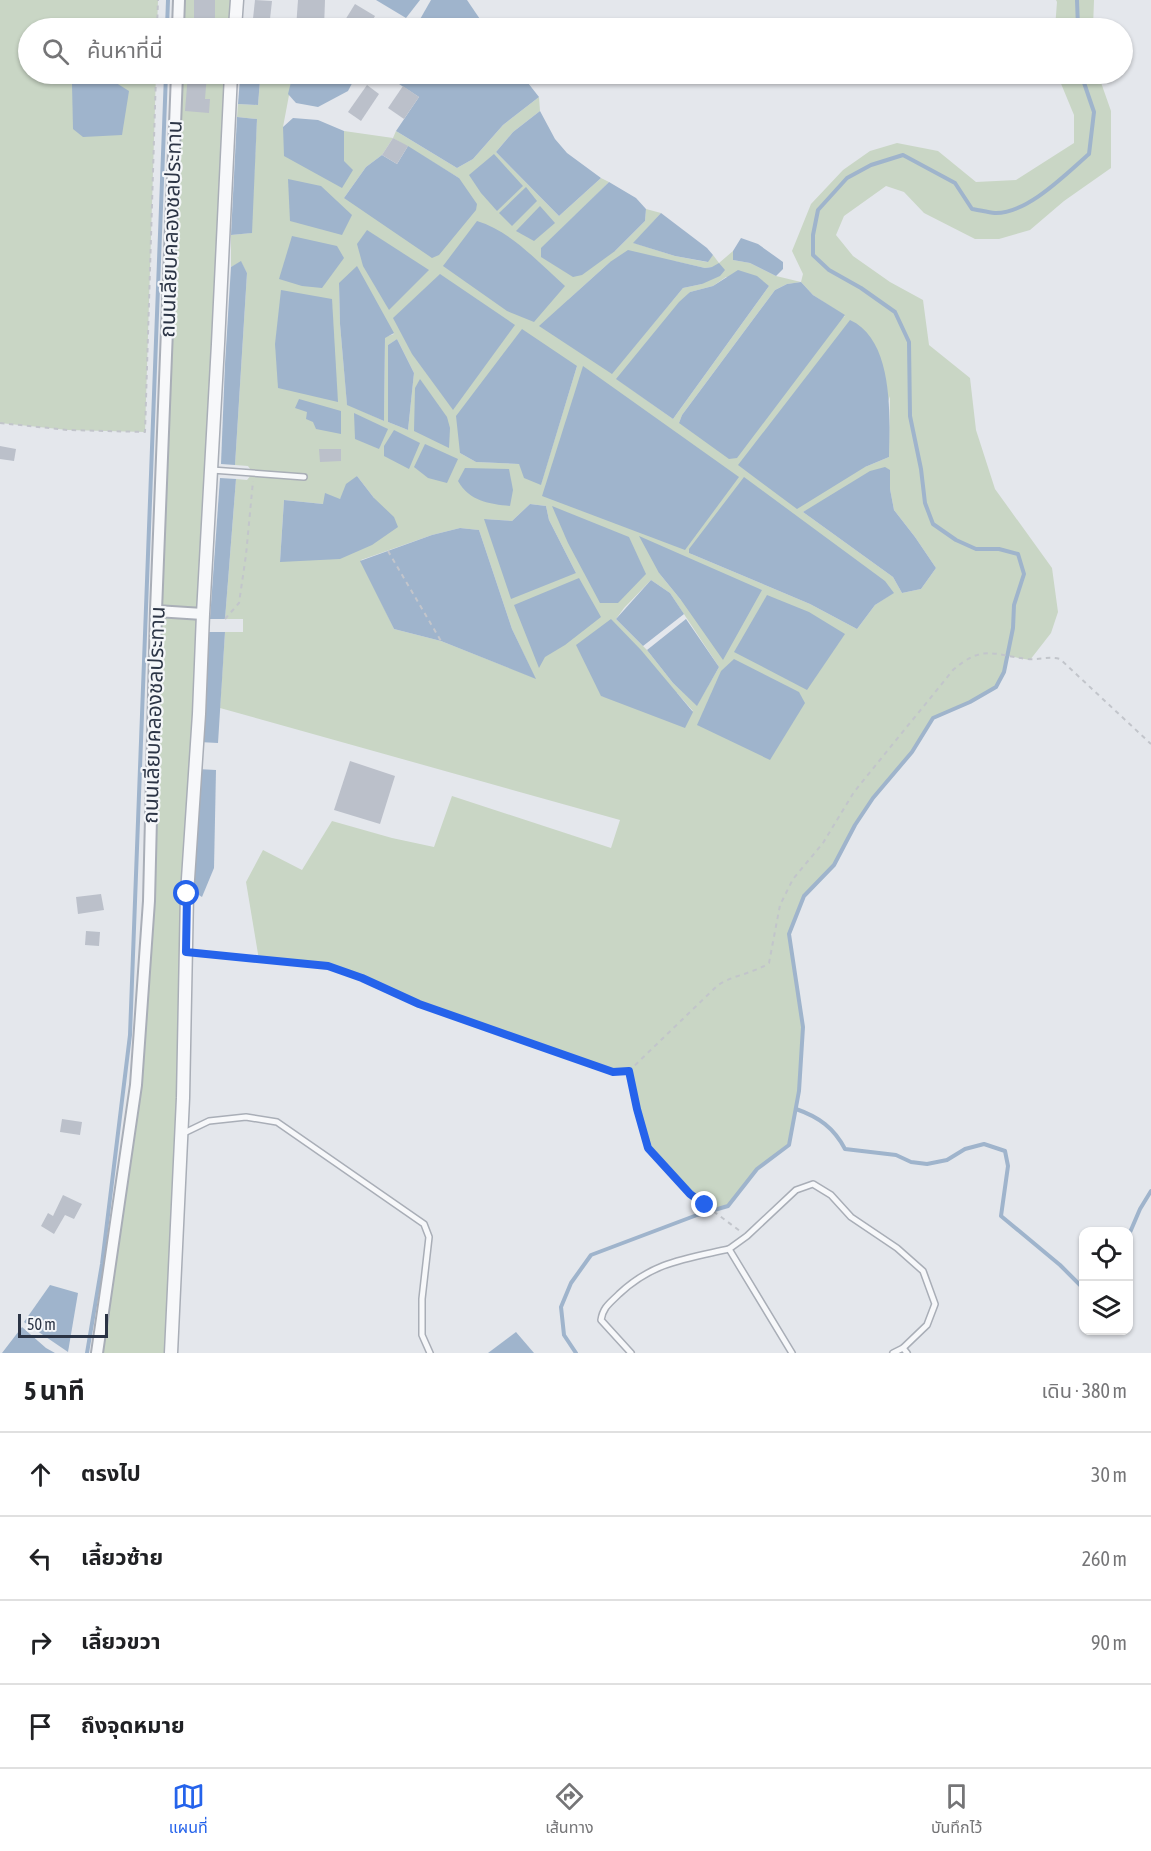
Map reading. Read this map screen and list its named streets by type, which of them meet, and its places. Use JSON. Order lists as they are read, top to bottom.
{
  "streets": {
    "street": ["ถนนเลียบคลองชลประทาน"]
  },
  "scale_bar": "50 m",
  "page": {
    "search": "ค้นหาที่นี่",
    "scale": "50 m",
    "heading": ["5 นาที", "เดิน · 380 m"],
    "list": [
      ["ตรงไป", "30 m"],
      ["เลี้ยวซ้าย", "260 m"],
      ["เลี้ยวขวา", "90 m"],
      "ถึงจุดหมาย"
    ],
    "nav": ["แผนที่", "เส้นทาง", "บันทึกไว้"]
  }
}
